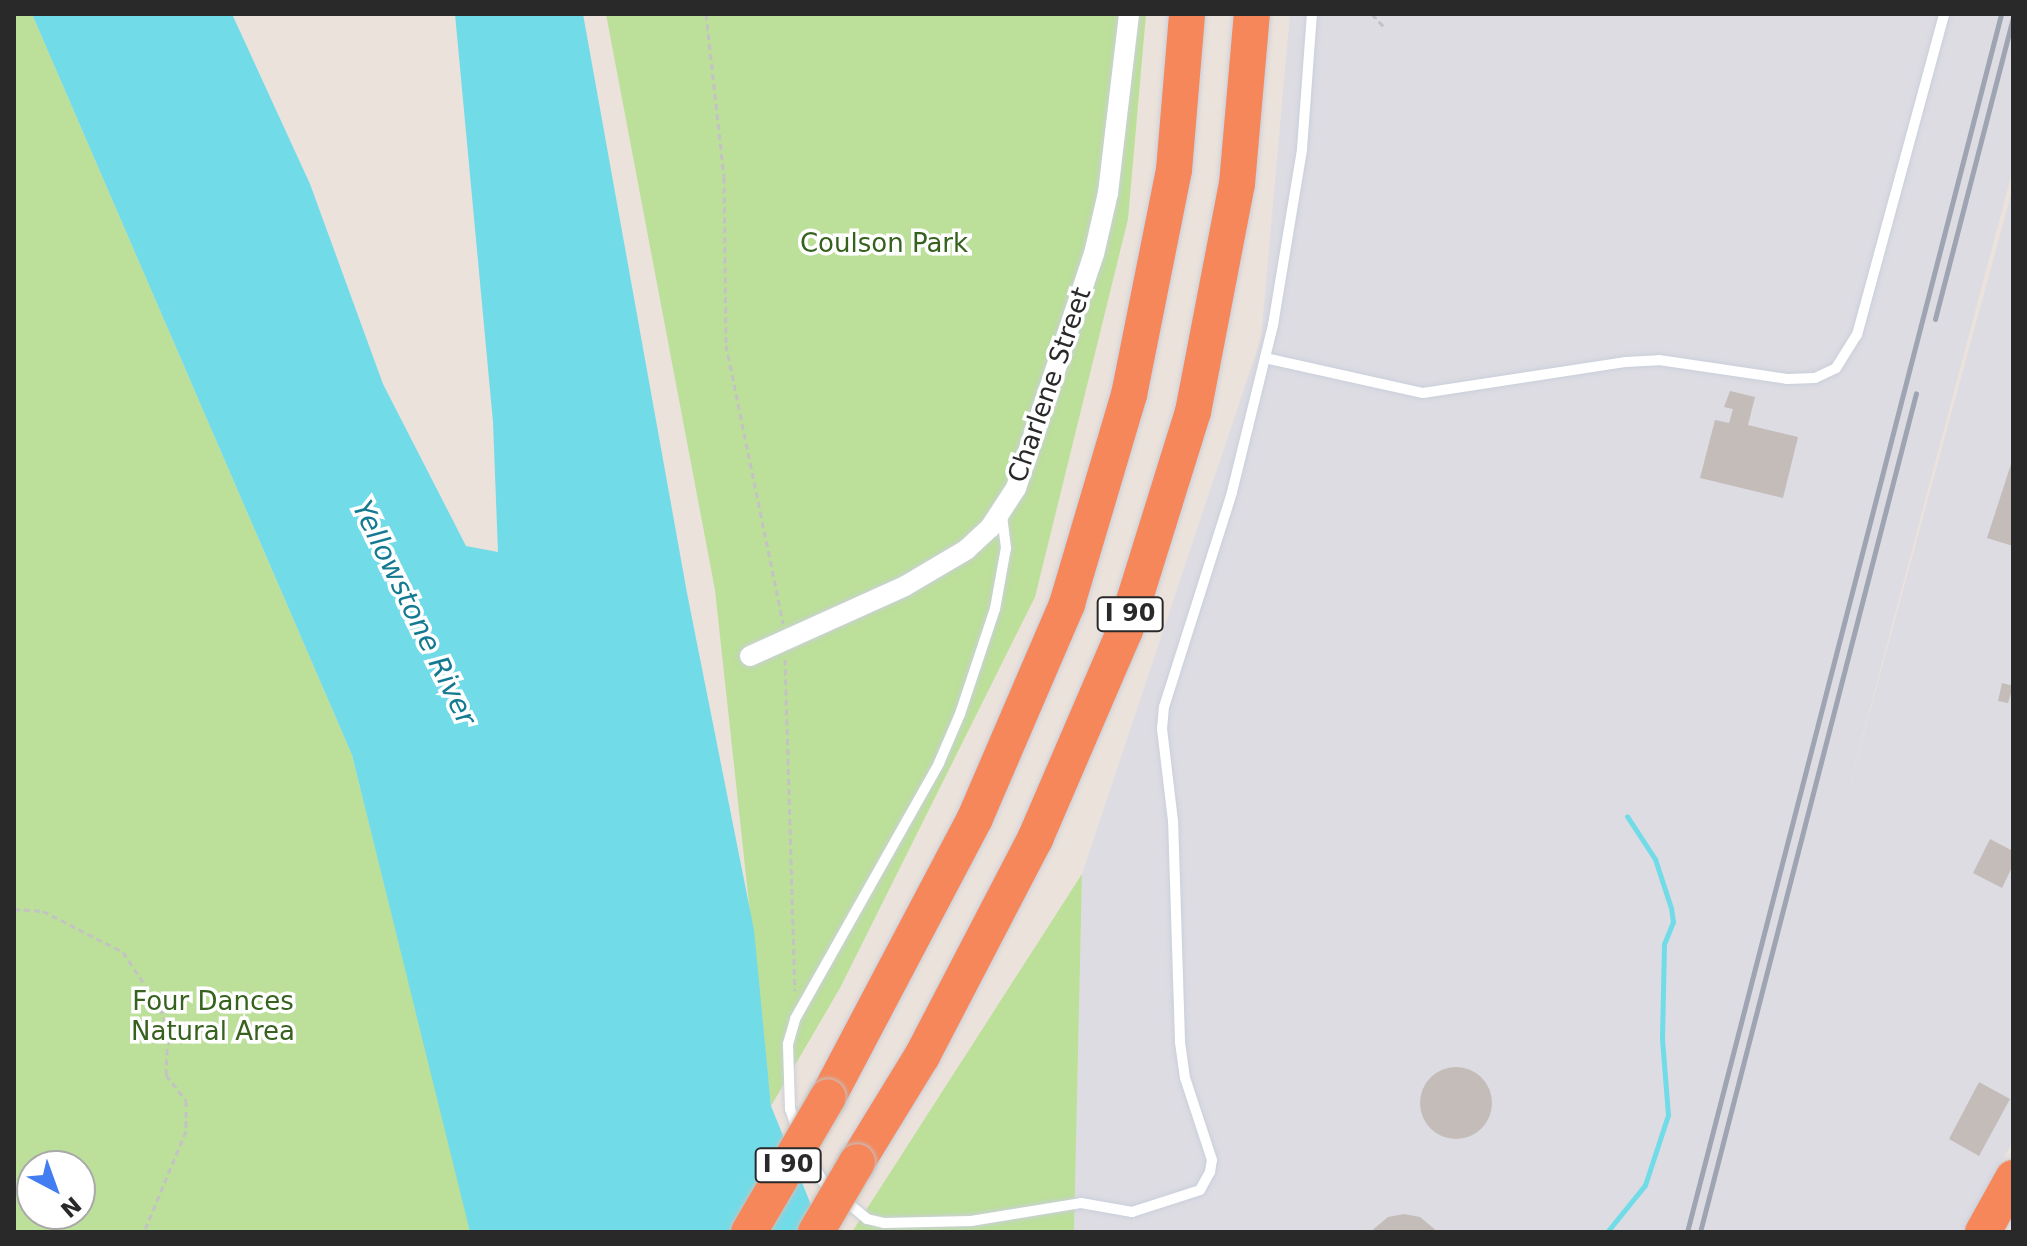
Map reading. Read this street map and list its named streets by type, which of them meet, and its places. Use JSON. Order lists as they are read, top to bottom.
{
  "streets": {
    "highway": ["I 90"],
    "street": ["Charlene Street"]
  },
  "water": ["Yellowstone River"],
  "parks": ["Coulson Park", "Four Dances Natural Area"],
  "north": "bottom right"
}
